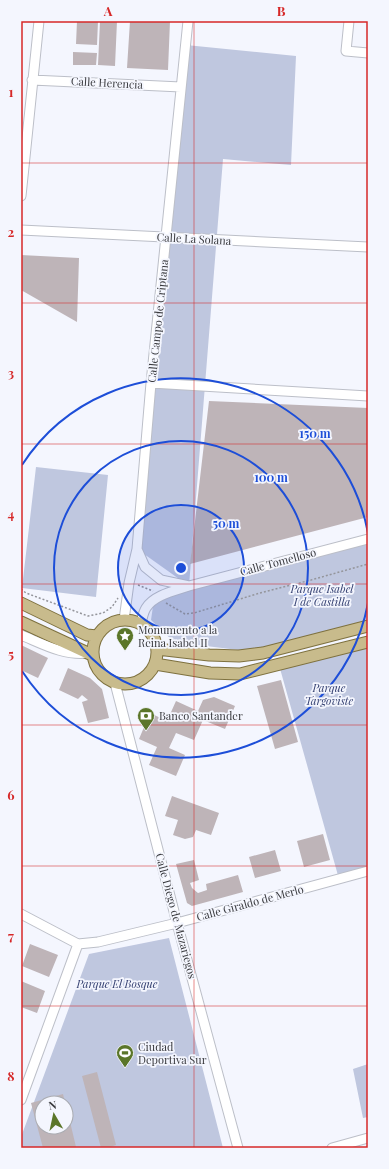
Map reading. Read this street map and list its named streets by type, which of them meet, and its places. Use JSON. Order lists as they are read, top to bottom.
{
  "streets": {
    "street": [
      "Calle Herencia",
      "Calle La Solana",
      "Calle Campo de Criptana",
      "Calle Tomelloso",
      "Calle Giraldo de Merlo",
      "Calle Diego de Mazariegos"
    ]
  },
  "crossings": [
    ["Calle Herencia", "Calle Campo de Criptana"],
    ["Calle La Solana", "Calle Campo de Criptana"],
    ["Calle Campo de Criptana", "Calle Tomelloso"],
    ["Calle Campo de Criptana", "Calle Diego de Mazariegos"],
    ["Calle Tomelloso", "Calle Diego de Mazariegos"],
    ["Calle Giraldo de Merlo", "Calle Diego de Mazariegos"]
  ],
  "parks": ["Parque Isabel I de Castilla", "Parque Targoviste", "Parque El Bosque"],
  "places": {
    "place": ["Monumento a la Reina Isabel II"],
    "bank": ["Banco Santander"],
    "sports": ["Ciudad Deportiva Sur"]
  },
  "north": "top",
  "grid": {
    "columns": ["A", "B"],
    "rows": [
      "1",
      "2",
      "3",
      "4",
      "5",
      "6",
      "7",
      "8"
    ]
  },
  "rings": ["150 m", "100 m", "50 m"]
}
